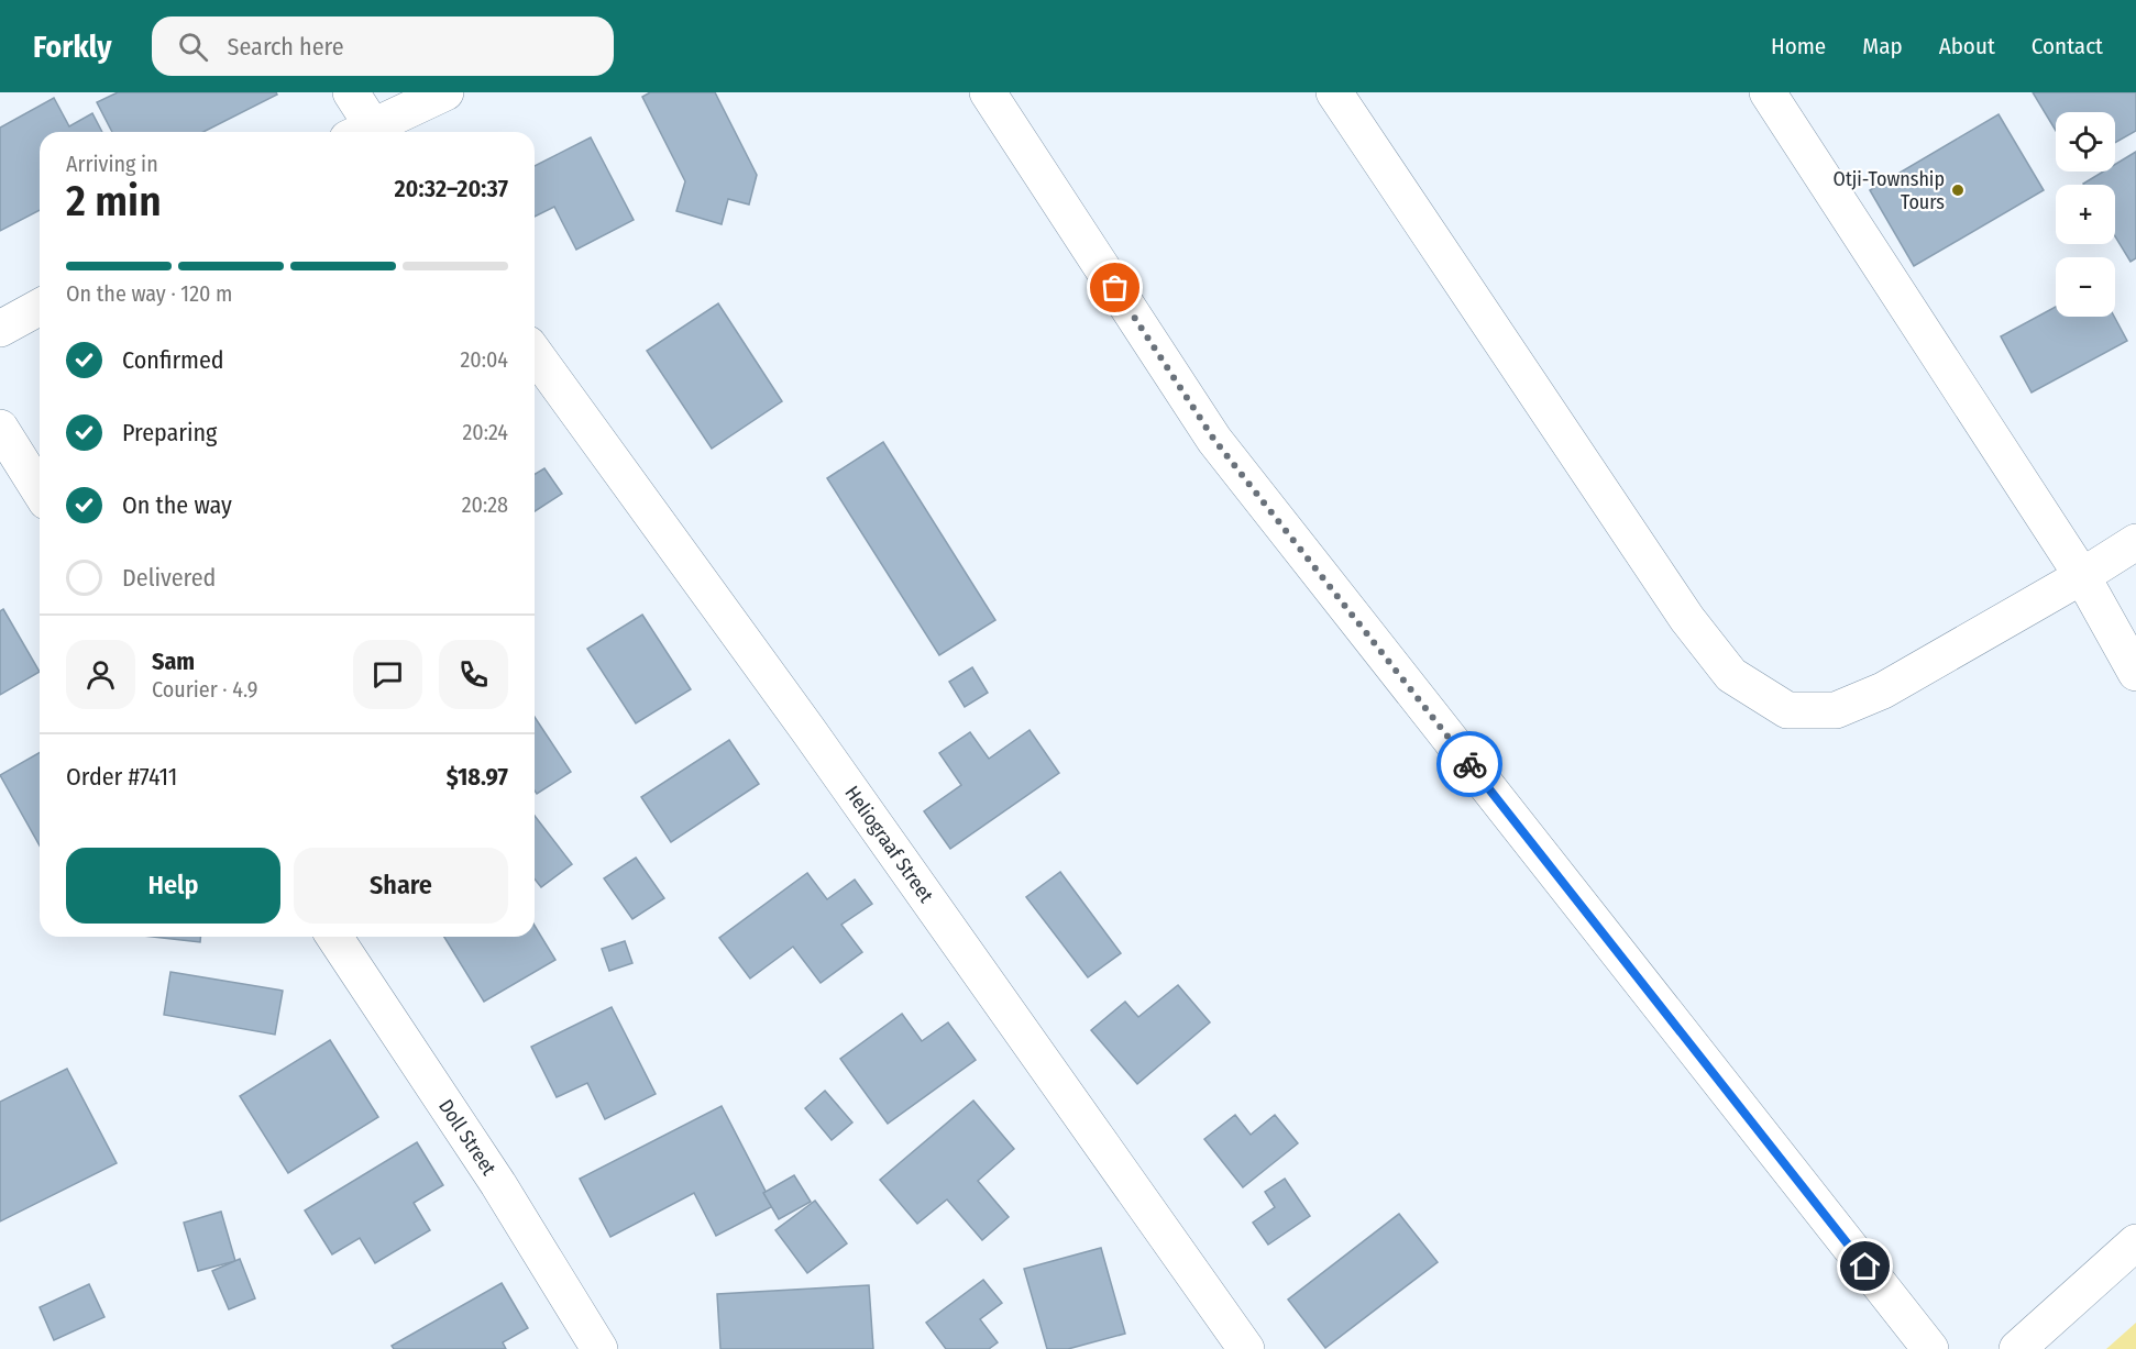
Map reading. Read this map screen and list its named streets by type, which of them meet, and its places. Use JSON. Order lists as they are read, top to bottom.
{
  "streets": {
    "main road": ["Heliograaf Street", "Doll Street"]
  },
  "places": ["Otji-Township Tours"],
  "page": {
    "header": "Forkly",
    "search": "Search here",
    "nav": [
      "Home",
      "Map",
      "About",
      "Contact"
    ],
    "map_buttons": ["+", "−"],
    "heading": ["2 min", "Arriving in", "20:32–20:37"],
    "panel": [
      "Sam",
      "Courier · 4.9",
      "Order #7411",
      "$18.97"
    ],
    "bar": "On the way · 120 m",
    "list": [
      ["Confirmed", "20:04"],
      ["Preparing", "20:24"],
      ["On the way", "20:28"],
      "Delivered"
    ],
    "buttons": ["Help", "Share"]
  }
}
